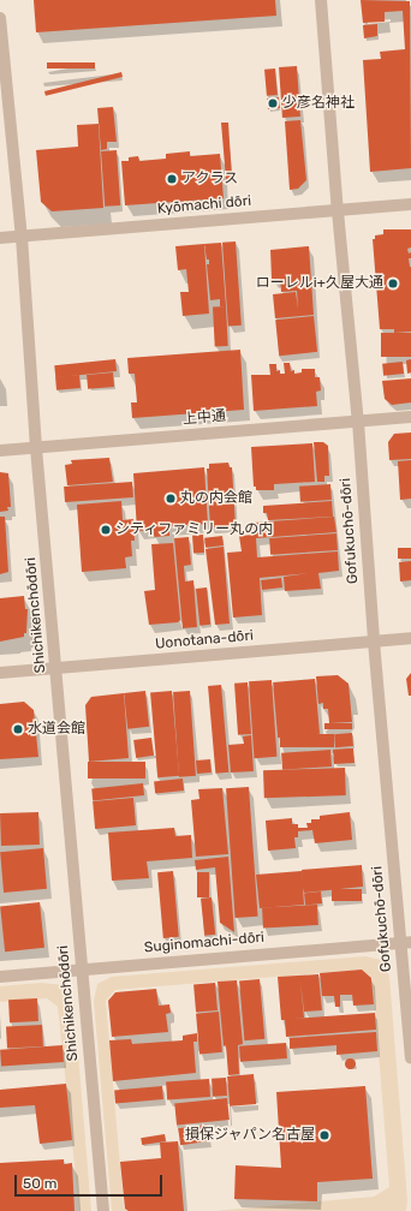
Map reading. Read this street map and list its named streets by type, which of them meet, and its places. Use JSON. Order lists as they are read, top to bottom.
{
  "streets": {
    "street": [
      "Kyōmachi dōri",
      "上中通",
      "Gofukuchō-dōri",
      "Shichikenchōdōri",
      "Uonotana-dōri",
      "Suginomachi-dōri"
    ]
  },
  "crossings": [
    ["Kyōmachi dōri", "Gofukuchō-dōri"],
    ["Kyōmachi dōri", "Shichikenchōdōri"],
    ["上中通", "Gofukuchō-dōri"],
    ["上中通", "Shichikenchōdōri"],
    ["Gofukuchō-dōri", "Uonotana-dōri"],
    ["Gofukuchō-dōri", "Suginomachi-dōri"],
    ["Shichikenchōdōri", "Uonotana-dōri"],
    ["Shichikenchōdōri", "Suginomachi-dōri"]
  ],
  "places": [
    "少彦名神社",
    "アクラス",
    "ローレルi+久屋大通",
    "丸の内会館",
    "シティファミリー丸の内",
    "水道会館",
    "損保ジャパン名古屋"
  ],
  "scale_bar": "50 m"
}
